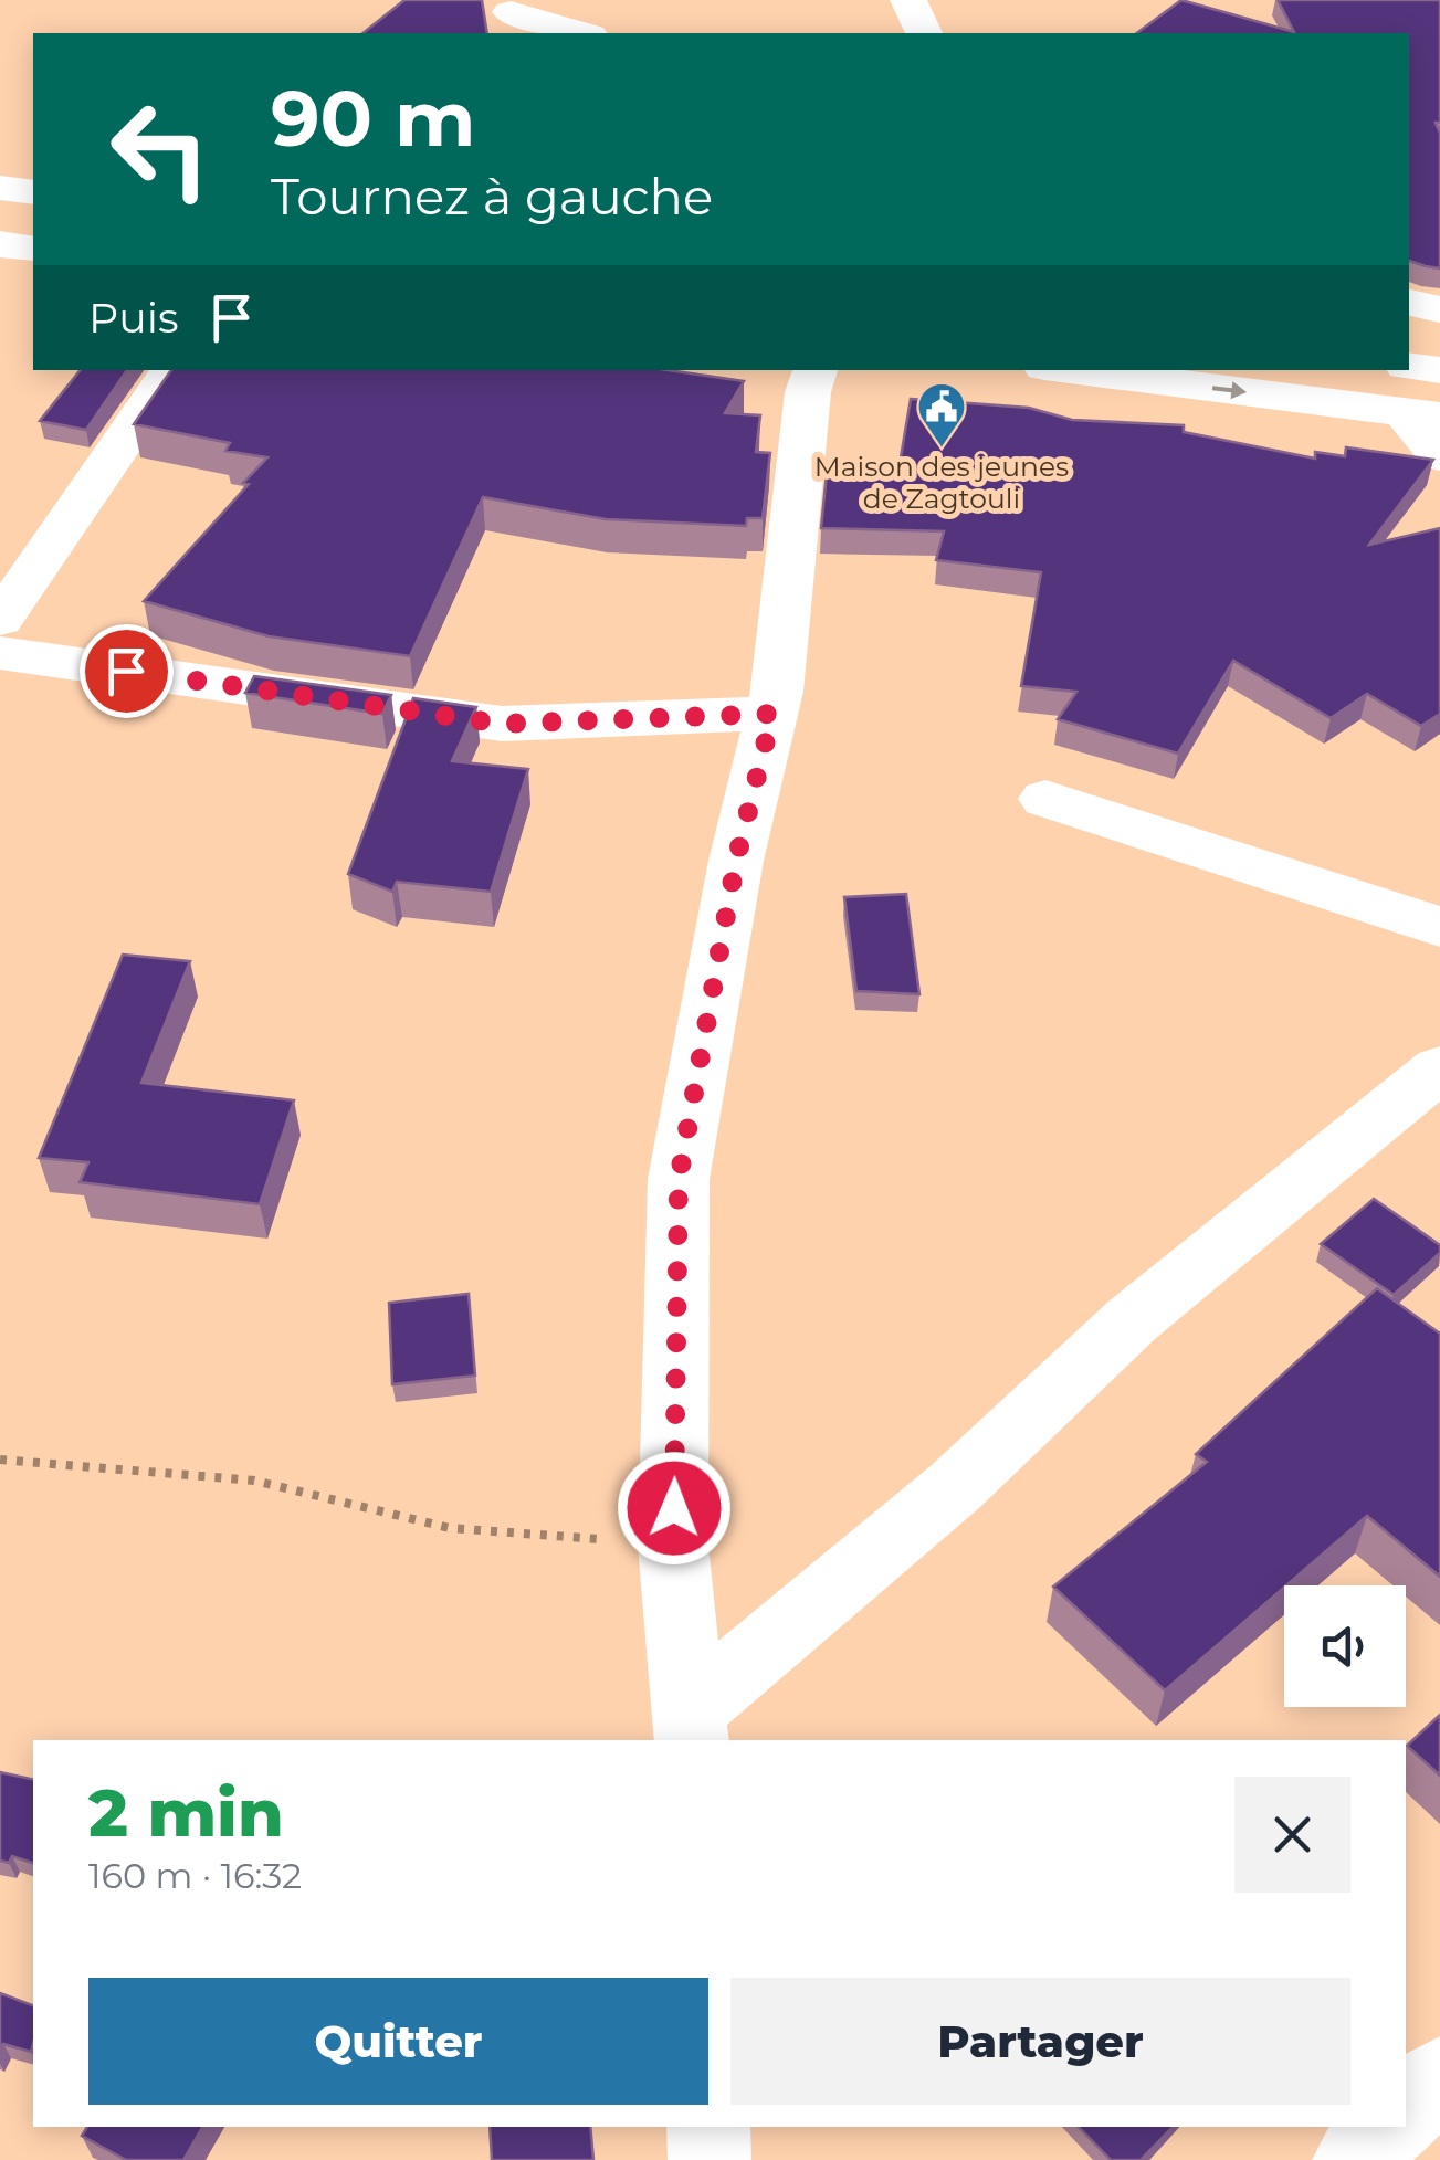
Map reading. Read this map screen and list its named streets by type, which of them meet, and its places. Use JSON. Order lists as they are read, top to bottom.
{
  "places": {
    "public building": ["Maison des jeunes de Zagtouli"]
  },
  "page": {
    "turn": ["90 m", "Tournez à gauche"],
    "then": "Puis",
    "heading": ["2 min", "160 m · 16:32"],
    "buttons": ["Quitter", "Partager"]
  }
}
